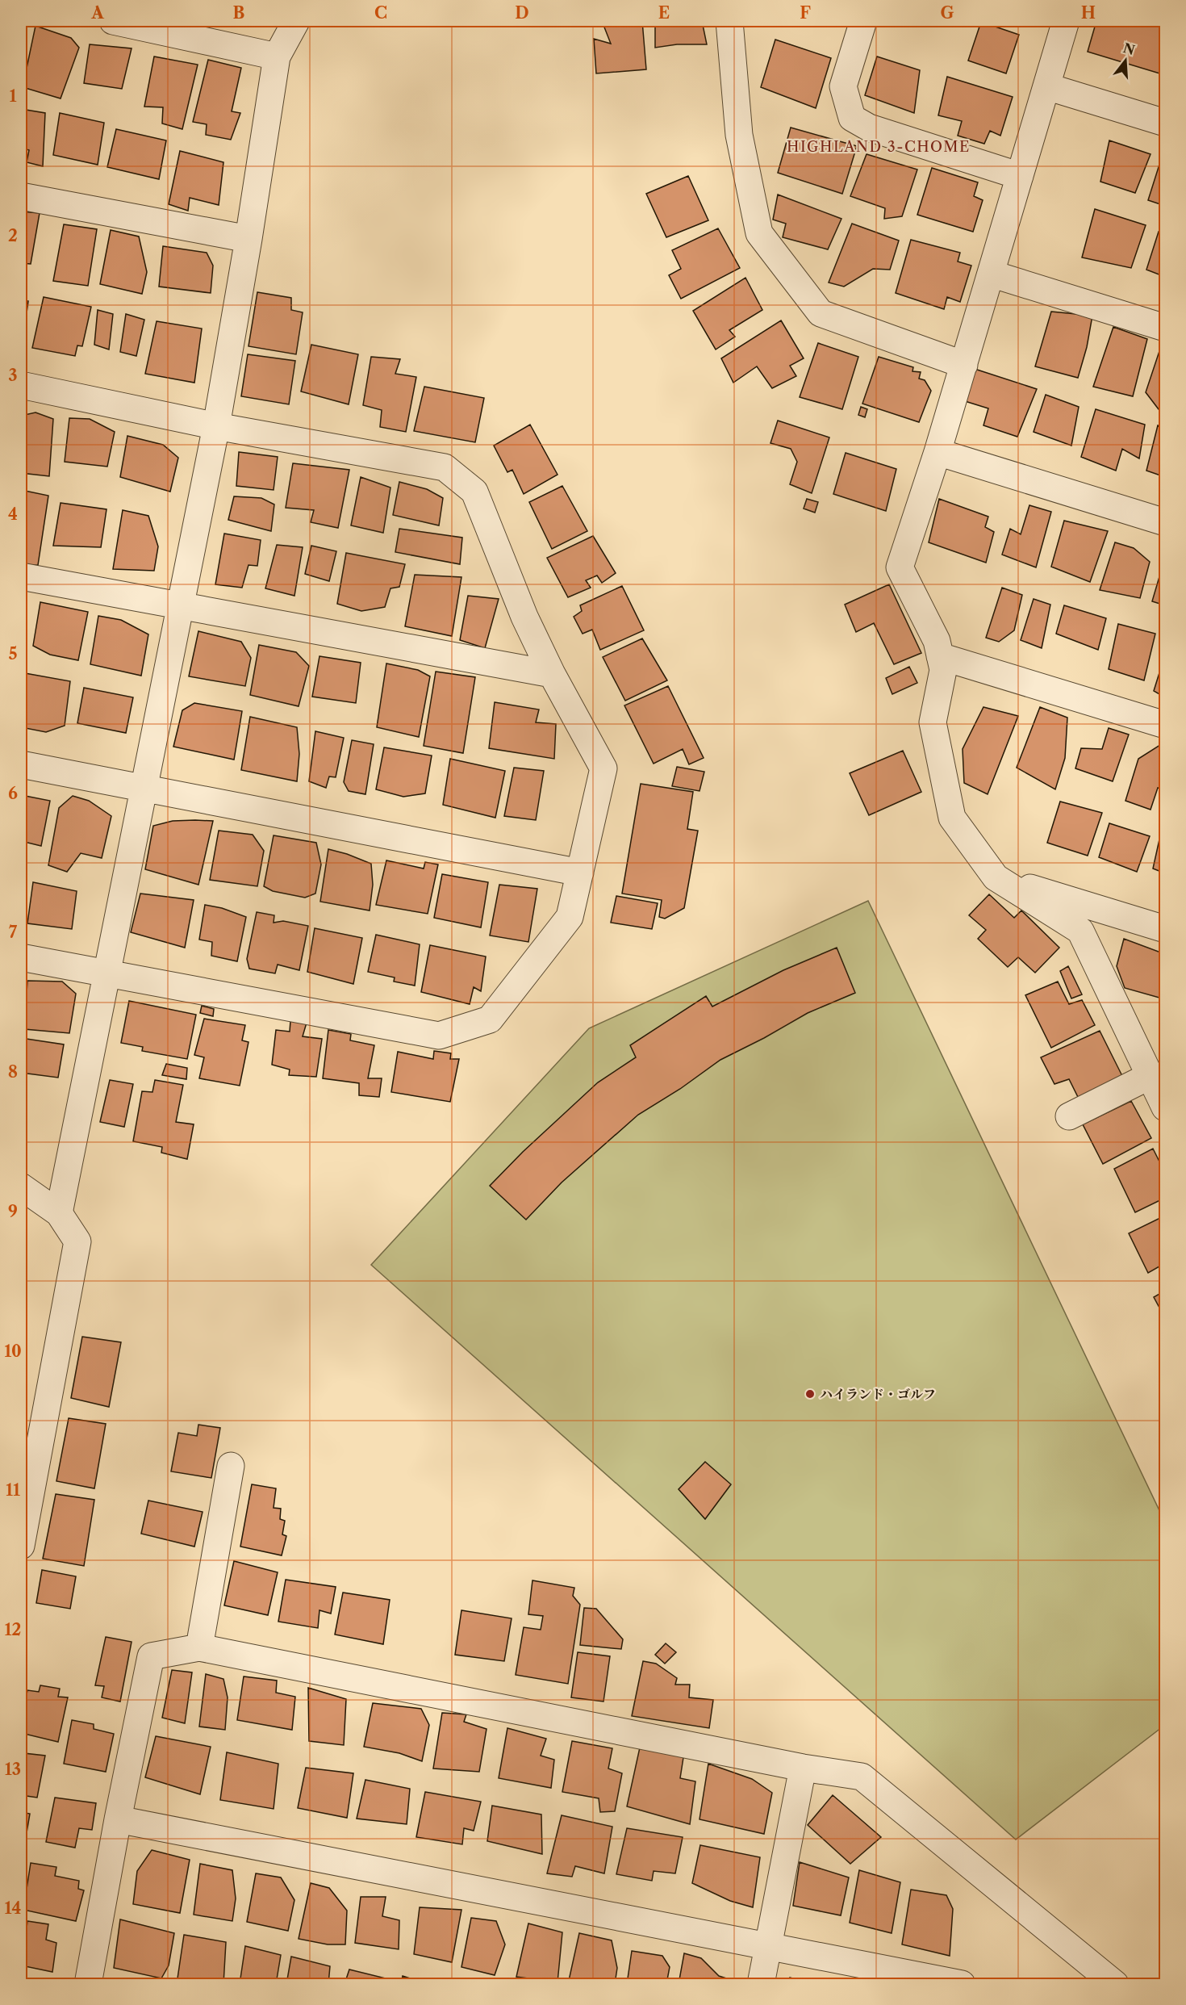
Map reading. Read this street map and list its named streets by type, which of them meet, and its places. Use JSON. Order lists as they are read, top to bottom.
{
  "districts": ["HIGHLAND 3-CHOME"],
  "places": ["ハイランド・ゴルフ"],
  "north": "top",
  "grid": {
    "columns": [
      "A",
      "B",
      "C",
      "D",
      "E",
      "F",
      "G",
      "H"
    ],
    "rows": [
      "1",
      "2",
      "3",
      "4",
      "5",
      "6",
      "7",
      "8",
      "9",
      "10",
      "11",
      "12",
      "13",
      "14"
    ]
  }
}
